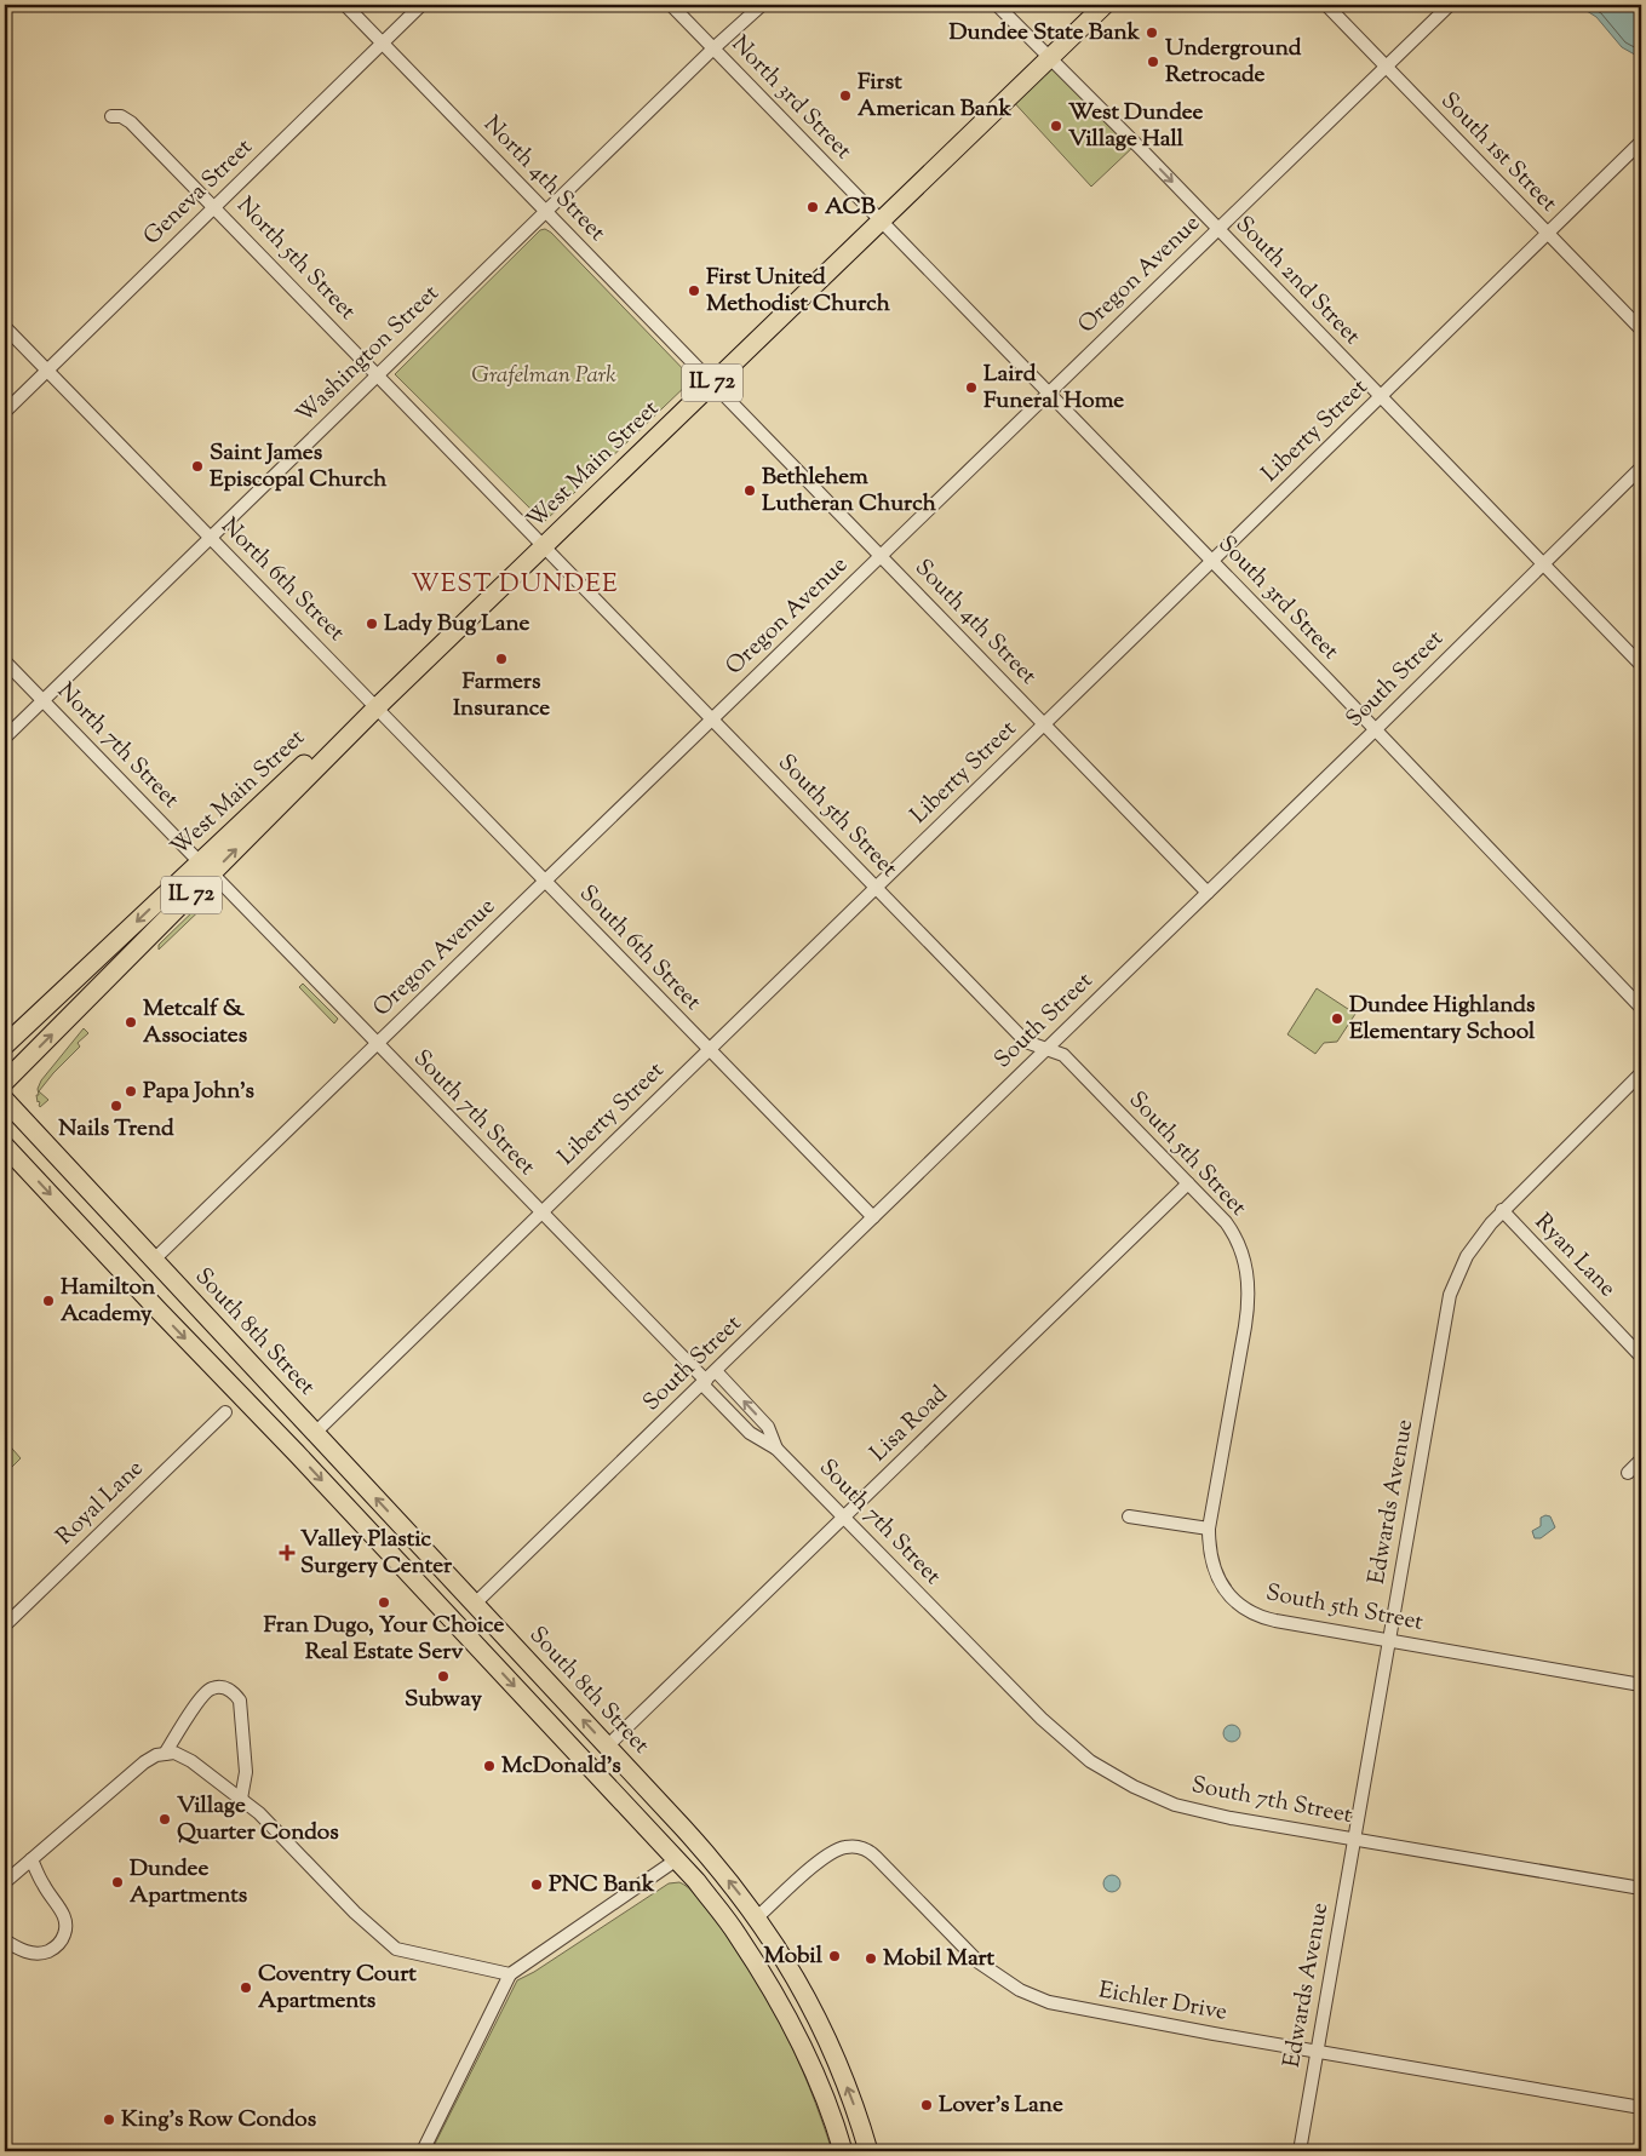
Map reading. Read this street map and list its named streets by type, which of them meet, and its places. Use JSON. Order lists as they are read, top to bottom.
{
  "streets": {
    "main road": ["IL 72", "West Main Street", "South 8th Street"],
    "street": [
      "North 3rd Street",
      "South 1st Street",
      "North 4th Street",
      "Geneva Street",
      "North 5th Street",
      "Oregon Avenue",
      "South 2nd Street",
      "Washington Street",
      "Liberty Street",
      "North 6th Street",
      "South 3rd Street",
      "South 4th Street",
      "South Street",
      "North 7th Street",
      "South 5th Street",
      "South 6th Street",
      "South 7th Street",
      "Ryan Lane",
      "Lisa Road",
      "Edwards Avenue",
      "Royal Lane",
      "Eichler Drive"
    ]
  },
  "crossings": [
    ["North 3rd Street", "Washington Street"],
    ["North 3rd Street", "West Main Street"],
    ["North 3rd Street", "South 3rd Street"],
    ["South 1st Street", "Oregon Avenue"],
    ["South 1st Street", "Liberty Street"],
    ["North 4th Street", "Geneva Street"],
    ["North 4th Street", "Washington Street"],
    ["North 4th Street", "West Main Street"],
    ["North 4th Street", "South 4th Street"],
    ["Geneva Street", "North 5th Street"],
    ["Geneva Street", "North 6th Street"],
    ["North 5th Street", "Washington Street"],
    ["North 5th Street", "West Main Street"],
    ["North 5th Street", "South 5th Street"],
    ["Oregon Avenue", "South 2nd Street"],
    ["Oregon Avenue", "South 3rd Street"],
    ["Oregon Avenue", "South 4th Street"],
    ["Oregon Avenue", "South 5th Street"],
    ["Oregon Avenue", "South 6th Street"],
    ["Oregon Avenue", "South 7th Street"],
    ["Oregon Avenue", "South 8th Street"],
    ["South 2nd Street", "Liberty Street"],
    ["South 2nd Street", "West Main Street"],
    ["South 2nd Street", "South Street"],
    ["Washington Street", "North 6th Street"],
    ["Washington Street", "North 7th Street"],
    ["Liberty Street", "South 3rd Street"],
    ["Liberty Street", "South 4th Street"],
    ["Liberty Street", "South 5th Street"],
    ["Liberty Street", "South 6th Street"],
    ["Liberty Street", "South 7th Street"],
    ["Liberty Street", "South 8th Street"],
    ["West Main Street", "North 6th Street"],
    ["West Main Street", "South 3rd Street"],
    ["West Main Street", "South 4th Street"],
    ["West Main Street", "North 7th Street"],
    ["West Main Street", "South 5th Street"],
    ["West Main Street", "South 6th Street"],
    ["West Main Street", "South 7th Street"],
    ["North 6th Street", "South 6th Street"],
    ["South 3rd Street", "South Street"],
    ["South 4th Street", "South Street"],
    ["South Street", "South 5th Street"],
    ["South Street", "South 6th Street"],
    ["South Street", "South 7th Street"],
    ["South Street", "South 8th Street"],
    ["North 7th Street", "South 7th Street"],
    ["South 5th Street", "Lisa Road"],
    ["South 5th Street", "Edwards Avenue"],
    ["South 7th Street", "Lisa Road"],
    ["South 7th Street", "Edwards Avenue"],
    ["Ryan Lane", "Edwards Avenue"],
    ["South 8th Street", "Lisa Road"],
    ["South 8th Street", "Eichler Drive"],
    ["Edwards Avenue", "Eichler Drive"]
  ],
  "districts": ["WEST DUNDEE"],
  "parks": ["Grafelman Park"],
  "places": {
    "other": [
      "Dundee State Bank",
      "Underground Retrocade",
      "First American Bank",
      "West Dundee Village Hall",
      "ACB",
      "First United Methodist Church",
      "Laird Funeral Home",
      "Saint James Episcopal Church",
      "Bethlehem Lutheran Church",
      "Lady Bug Lane",
      "Farmers Insurance",
      "Dundee Highlands Elementary School",
      "Metcalf & Associates",
      "Papa John's",
      "Nails Trend",
      "Hamilton Academy",
      "Fran Dugo, Your Choice Real Estate Serv",
      "Subway",
      "McDonald's",
      "Village Quarter Condos",
      "Dundee Apartments",
      "PNC Bank",
      "Mobil",
      "Mobil Mart",
      "Coventry Court Apartments",
      "Lover's Lane",
      "King's Row Condos"
    ],
    "health": ["Valley Plastic Surgery Center"]
  }
}
